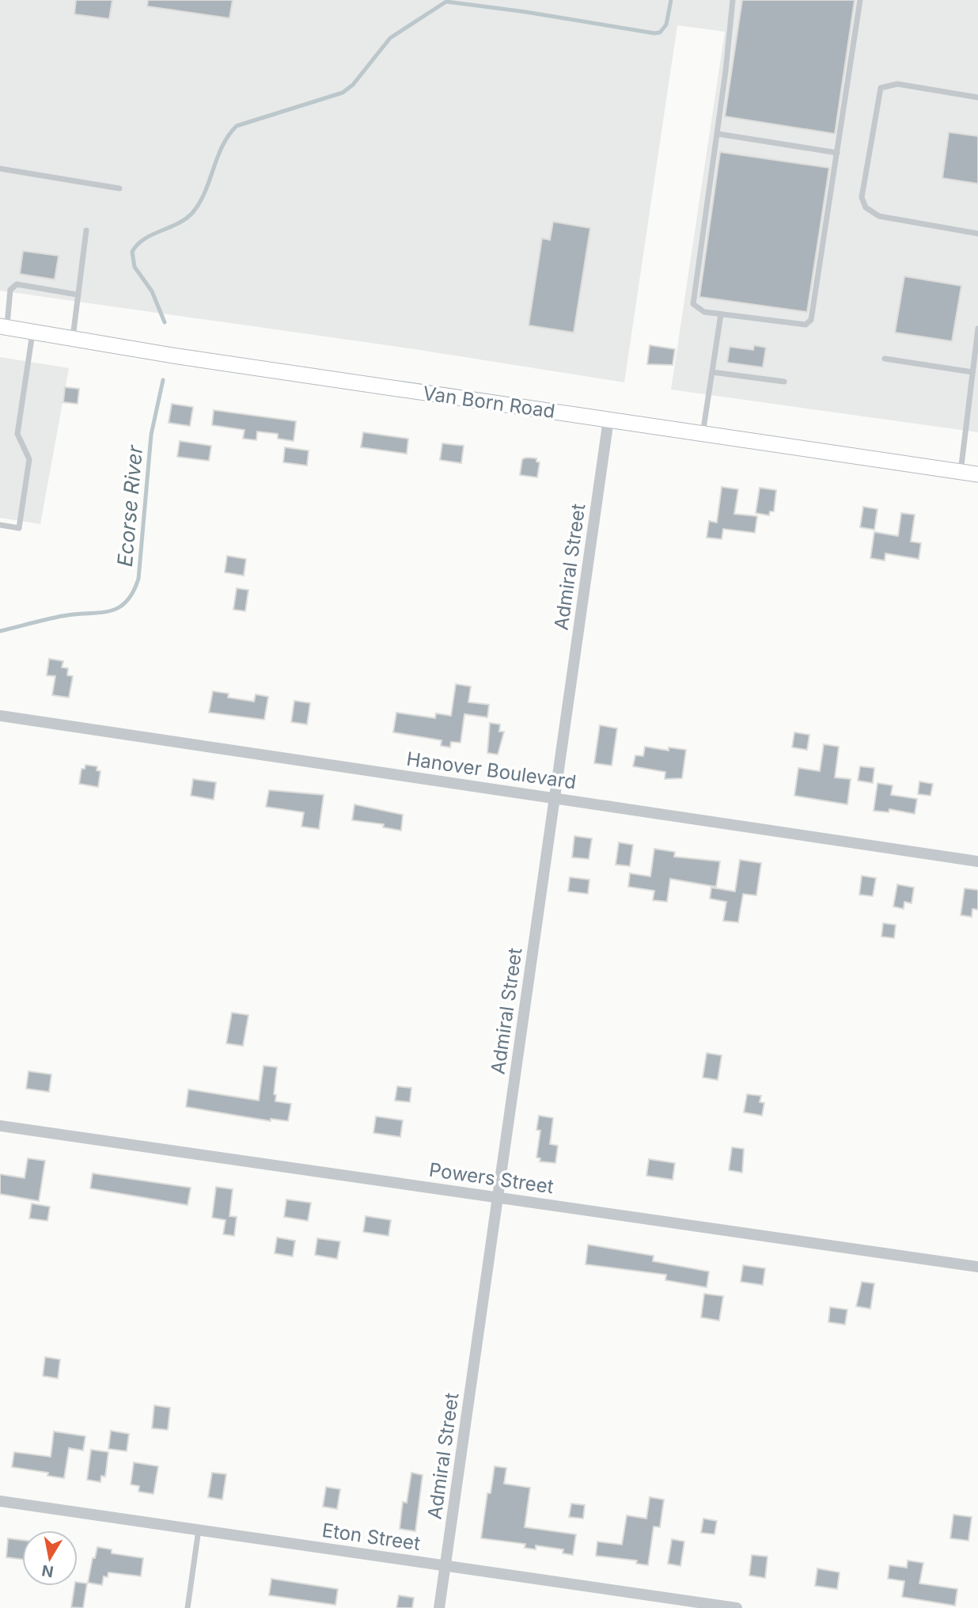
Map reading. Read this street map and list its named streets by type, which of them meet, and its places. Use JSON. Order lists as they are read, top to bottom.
{
  "streets": {
    "main road": ["Van Born Road"],
    "street": [
      "Admiral Street",
      "Hanover Boulevard",
      "Powers Street",
      "Eton Street"
    ]
  },
  "crossings": [
    ["Van Born Road", "Admiral Street"],
    ["Admiral Street", "Hanover Boulevard"],
    ["Admiral Street", "Powers Street"],
    ["Admiral Street", "Eton Street"]
  ],
  "water": ["Ecorse River"],
  "north": "bottom"
}
